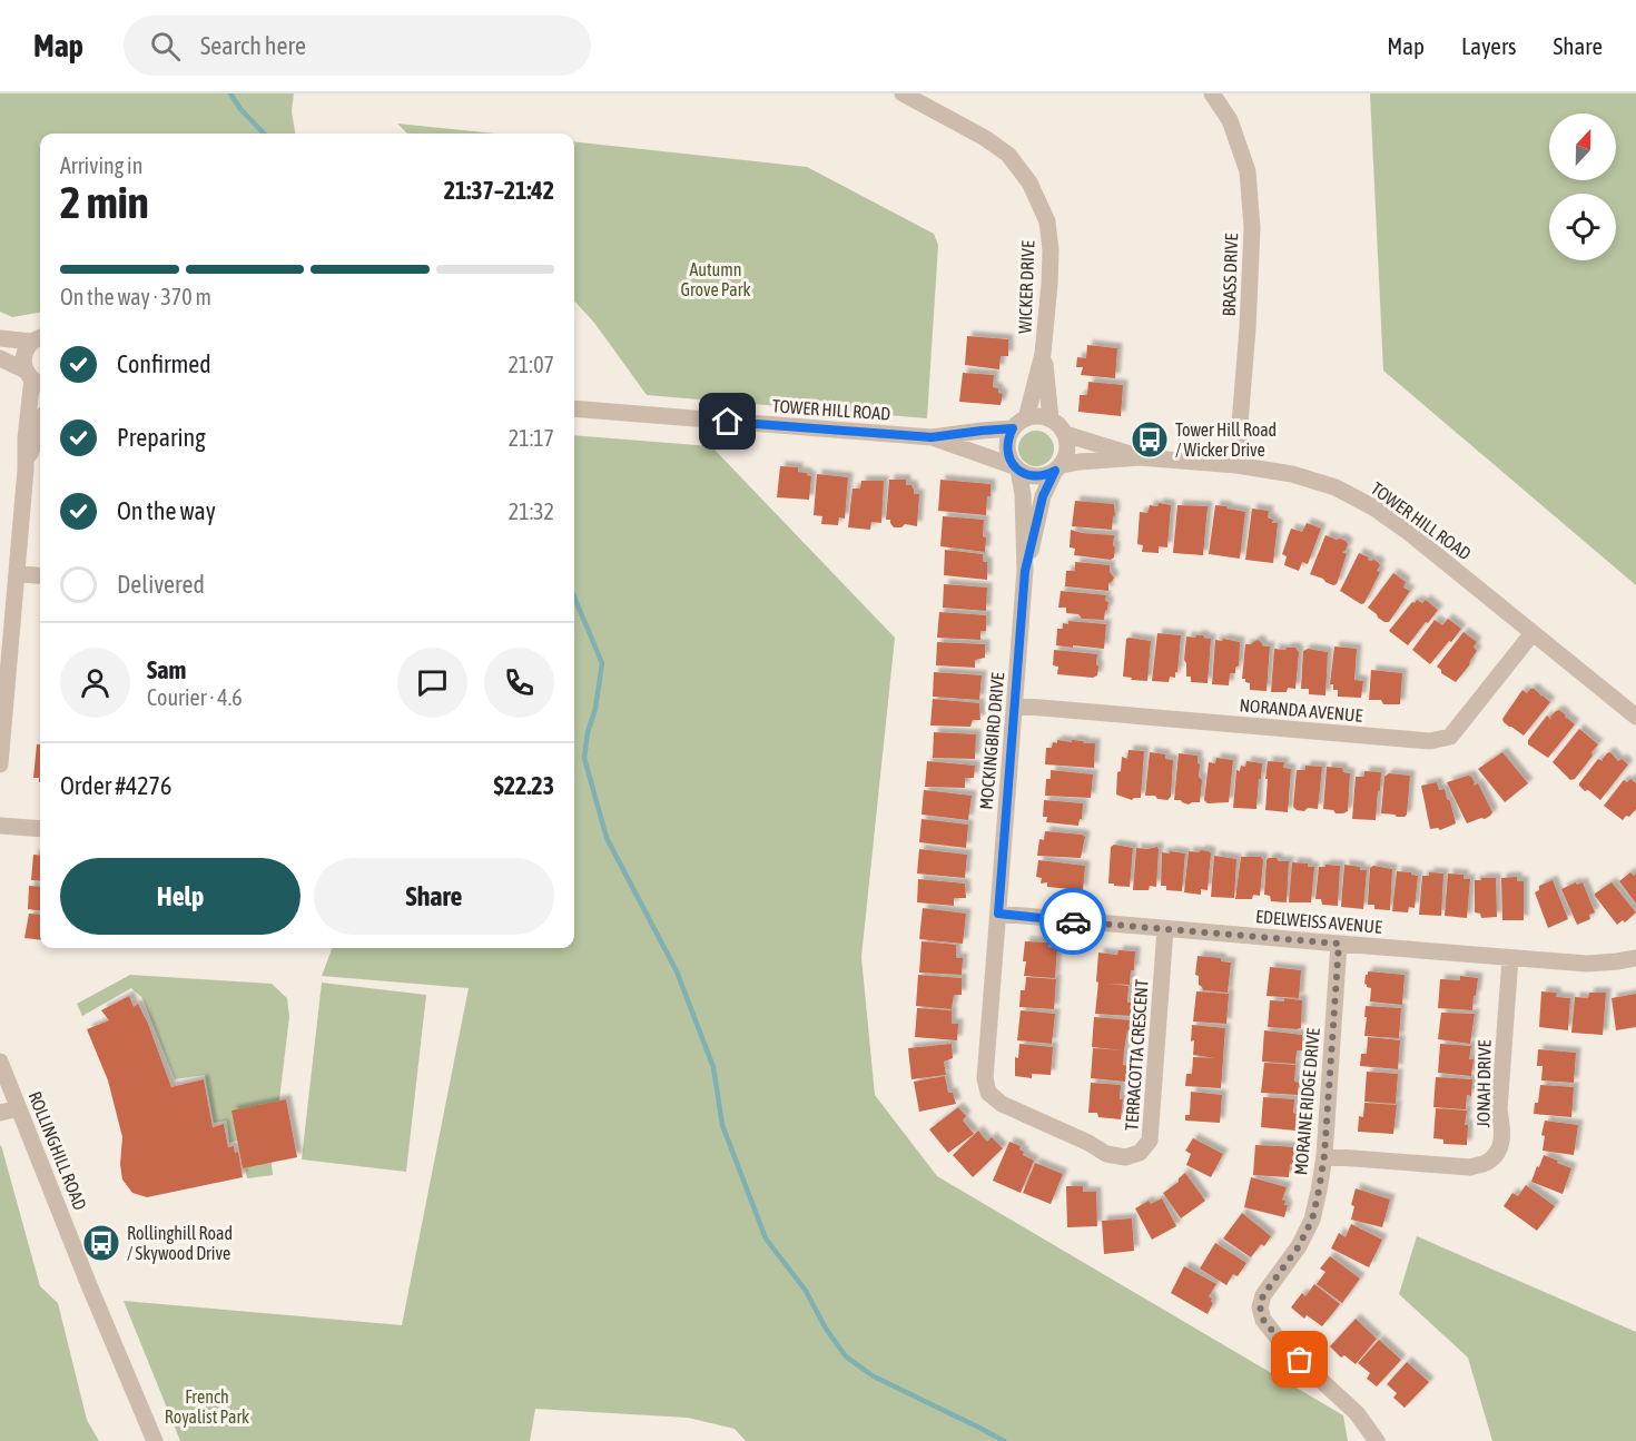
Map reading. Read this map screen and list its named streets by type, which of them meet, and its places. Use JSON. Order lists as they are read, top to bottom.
{
  "streets": {
    "street": [
      "BRASS DRIVE",
      "WICKER DRIVE",
      "TOWER HILL ROAD",
      "NORANDA AVENUE",
      "MOCKINGBIRD DRIVE",
      "EDELWEISS AVENUE",
      "TERRACOTTA CRESCENT",
      "JONAH DRIVE",
      "MORAINE RIDGE DRIVE",
      "ROLLINGHILL ROAD"
    ]
  },
  "crossings": [
    ["BRASS DRIVE", "TOWER HILL ROAD"],
    ["WICKER DRIVE", "TOWER HILL ROAD"],
    ["WICKER DRIVE", "MOCKINGBIRD DRIVE"],
    ["TOWER HILL ROAD", "NORANDA AVENUE"],
    ["TOWER HILL ROAD", "MOCKINGBIRD DRIVE"],
    ["NORANDA AVENUE", "MOCKINGBIRD DRIVE"],
    ["MOCKINGBIRD DRIVE", "EDELWEISS AVENUE"],
    ["MOCKINGBIRD DRIVE", "TERRACOTTA CRESCENT"],
    ["EDELWEISS AVENUE", "TERRACOTTA CRESCENT"],
    ["EDELWEISS AVENUE", "JONAH DRIVE"],
    ["EDELWEISS AVENUE", "MORAINE RIDGE DRIVE"],
    ["JONAH DRIVE", "MORAINE RIDGE DRIVE"]
  ],
  "parks": ["Autumn Grove Park", "French Royalist Park"],
  "places": {
    "bus stop": ["Tower Hill Road / Wicker Drive", "Rollinghill Road / Skywood Drive"]
  },
  "north": "top",
  "page": {
    "header": "Map",
    "search": "Search here",
    "nav": ["Map", "Layers", "Share"],
    "heading": ["2 min", "Arriving in", "21:37–21:42"],
    "panel": [
      "Sam",
      "Courier · 4.6",
      "Order #4276",
      "$22.23"
    ],
    "bar": "On the way · 370 m",
    "list": [
      ["Confirmed", "21:07"],
      ["Preparing", "21:17"],
      ["On the way", "21:32"],
      "Delivered"
    ],
    "buttons": ["Help", "Share"]
  }
}
